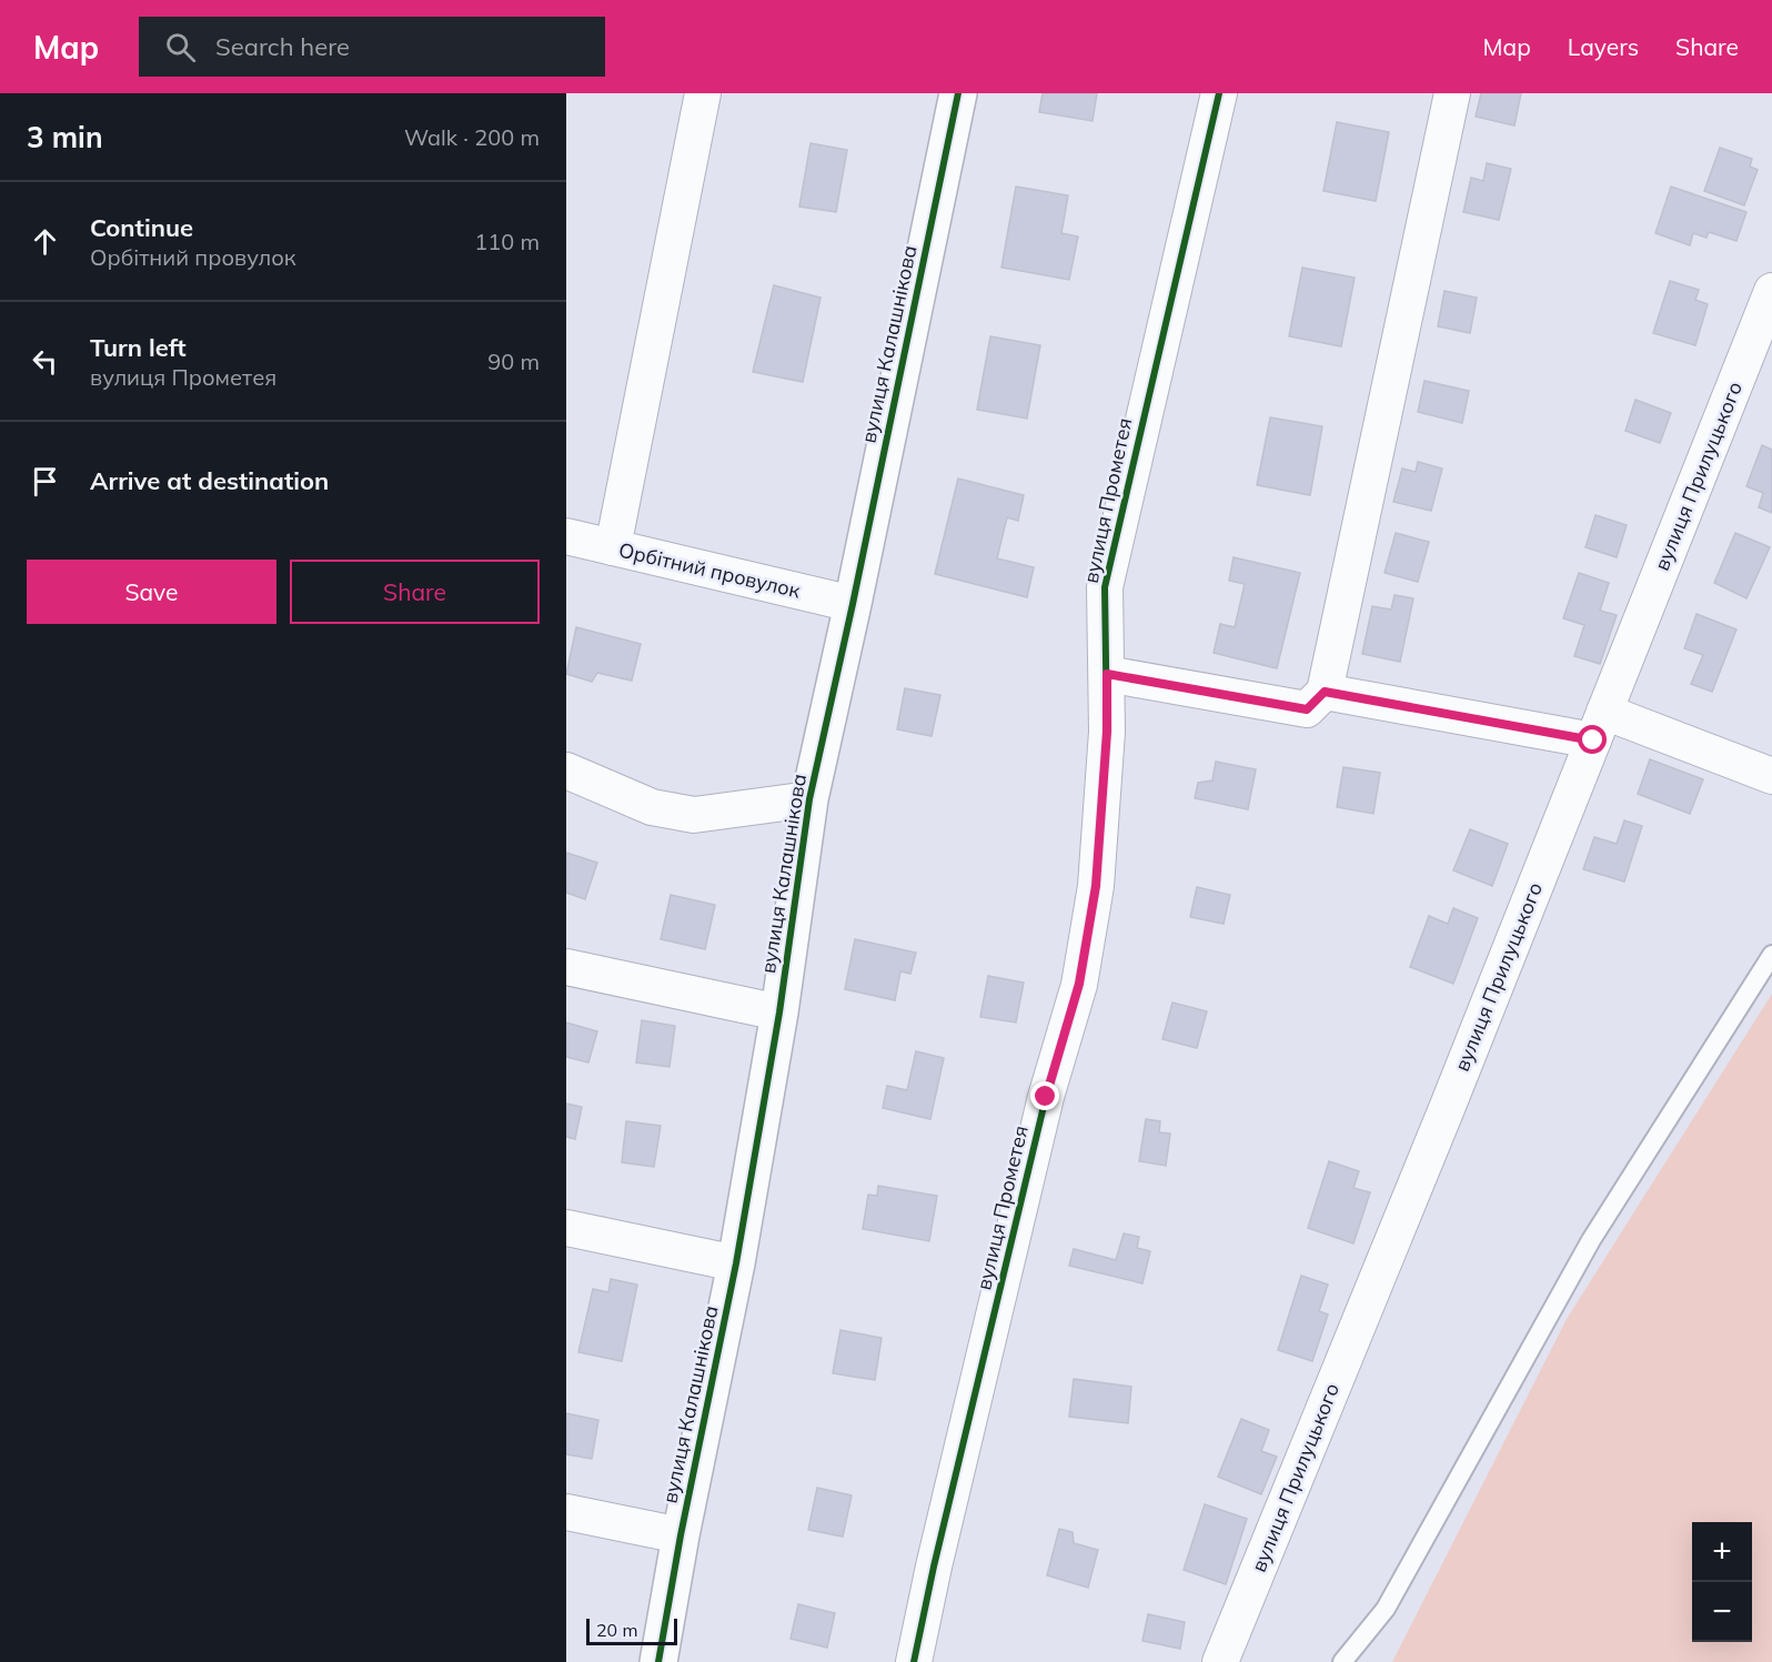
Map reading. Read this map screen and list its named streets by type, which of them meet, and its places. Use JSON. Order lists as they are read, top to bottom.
{
  "streets": {
    "street": [
      "вулиця Калашнікова",
      "вулиця Прилуцького",
      "вулиця Прометея",
      "Орбітний провулок"
    ]
  },
  "crossings": [
    ["вулиця Калашнікова", "Орбітний провулок"]
  ],
  "scale_bar": "20 m",
  "page": {
    "header": "Map",
    "search": "Search here",
    "nav": ["Map", "Layers", "Share"],
    "heading": ["3 min", "Walk · 200 m"],
    "list": [
      ["Continue", "Орбітний провулок", "110 m"],
      ["Turn left", "вулиця Прометея", "90 m"],
      "Arrive at destination"
    ],
    "buttons": ["Save", "Share"],
    "map_buttons": ["+", "−"],
    "scale": "20 m"
  }
}
